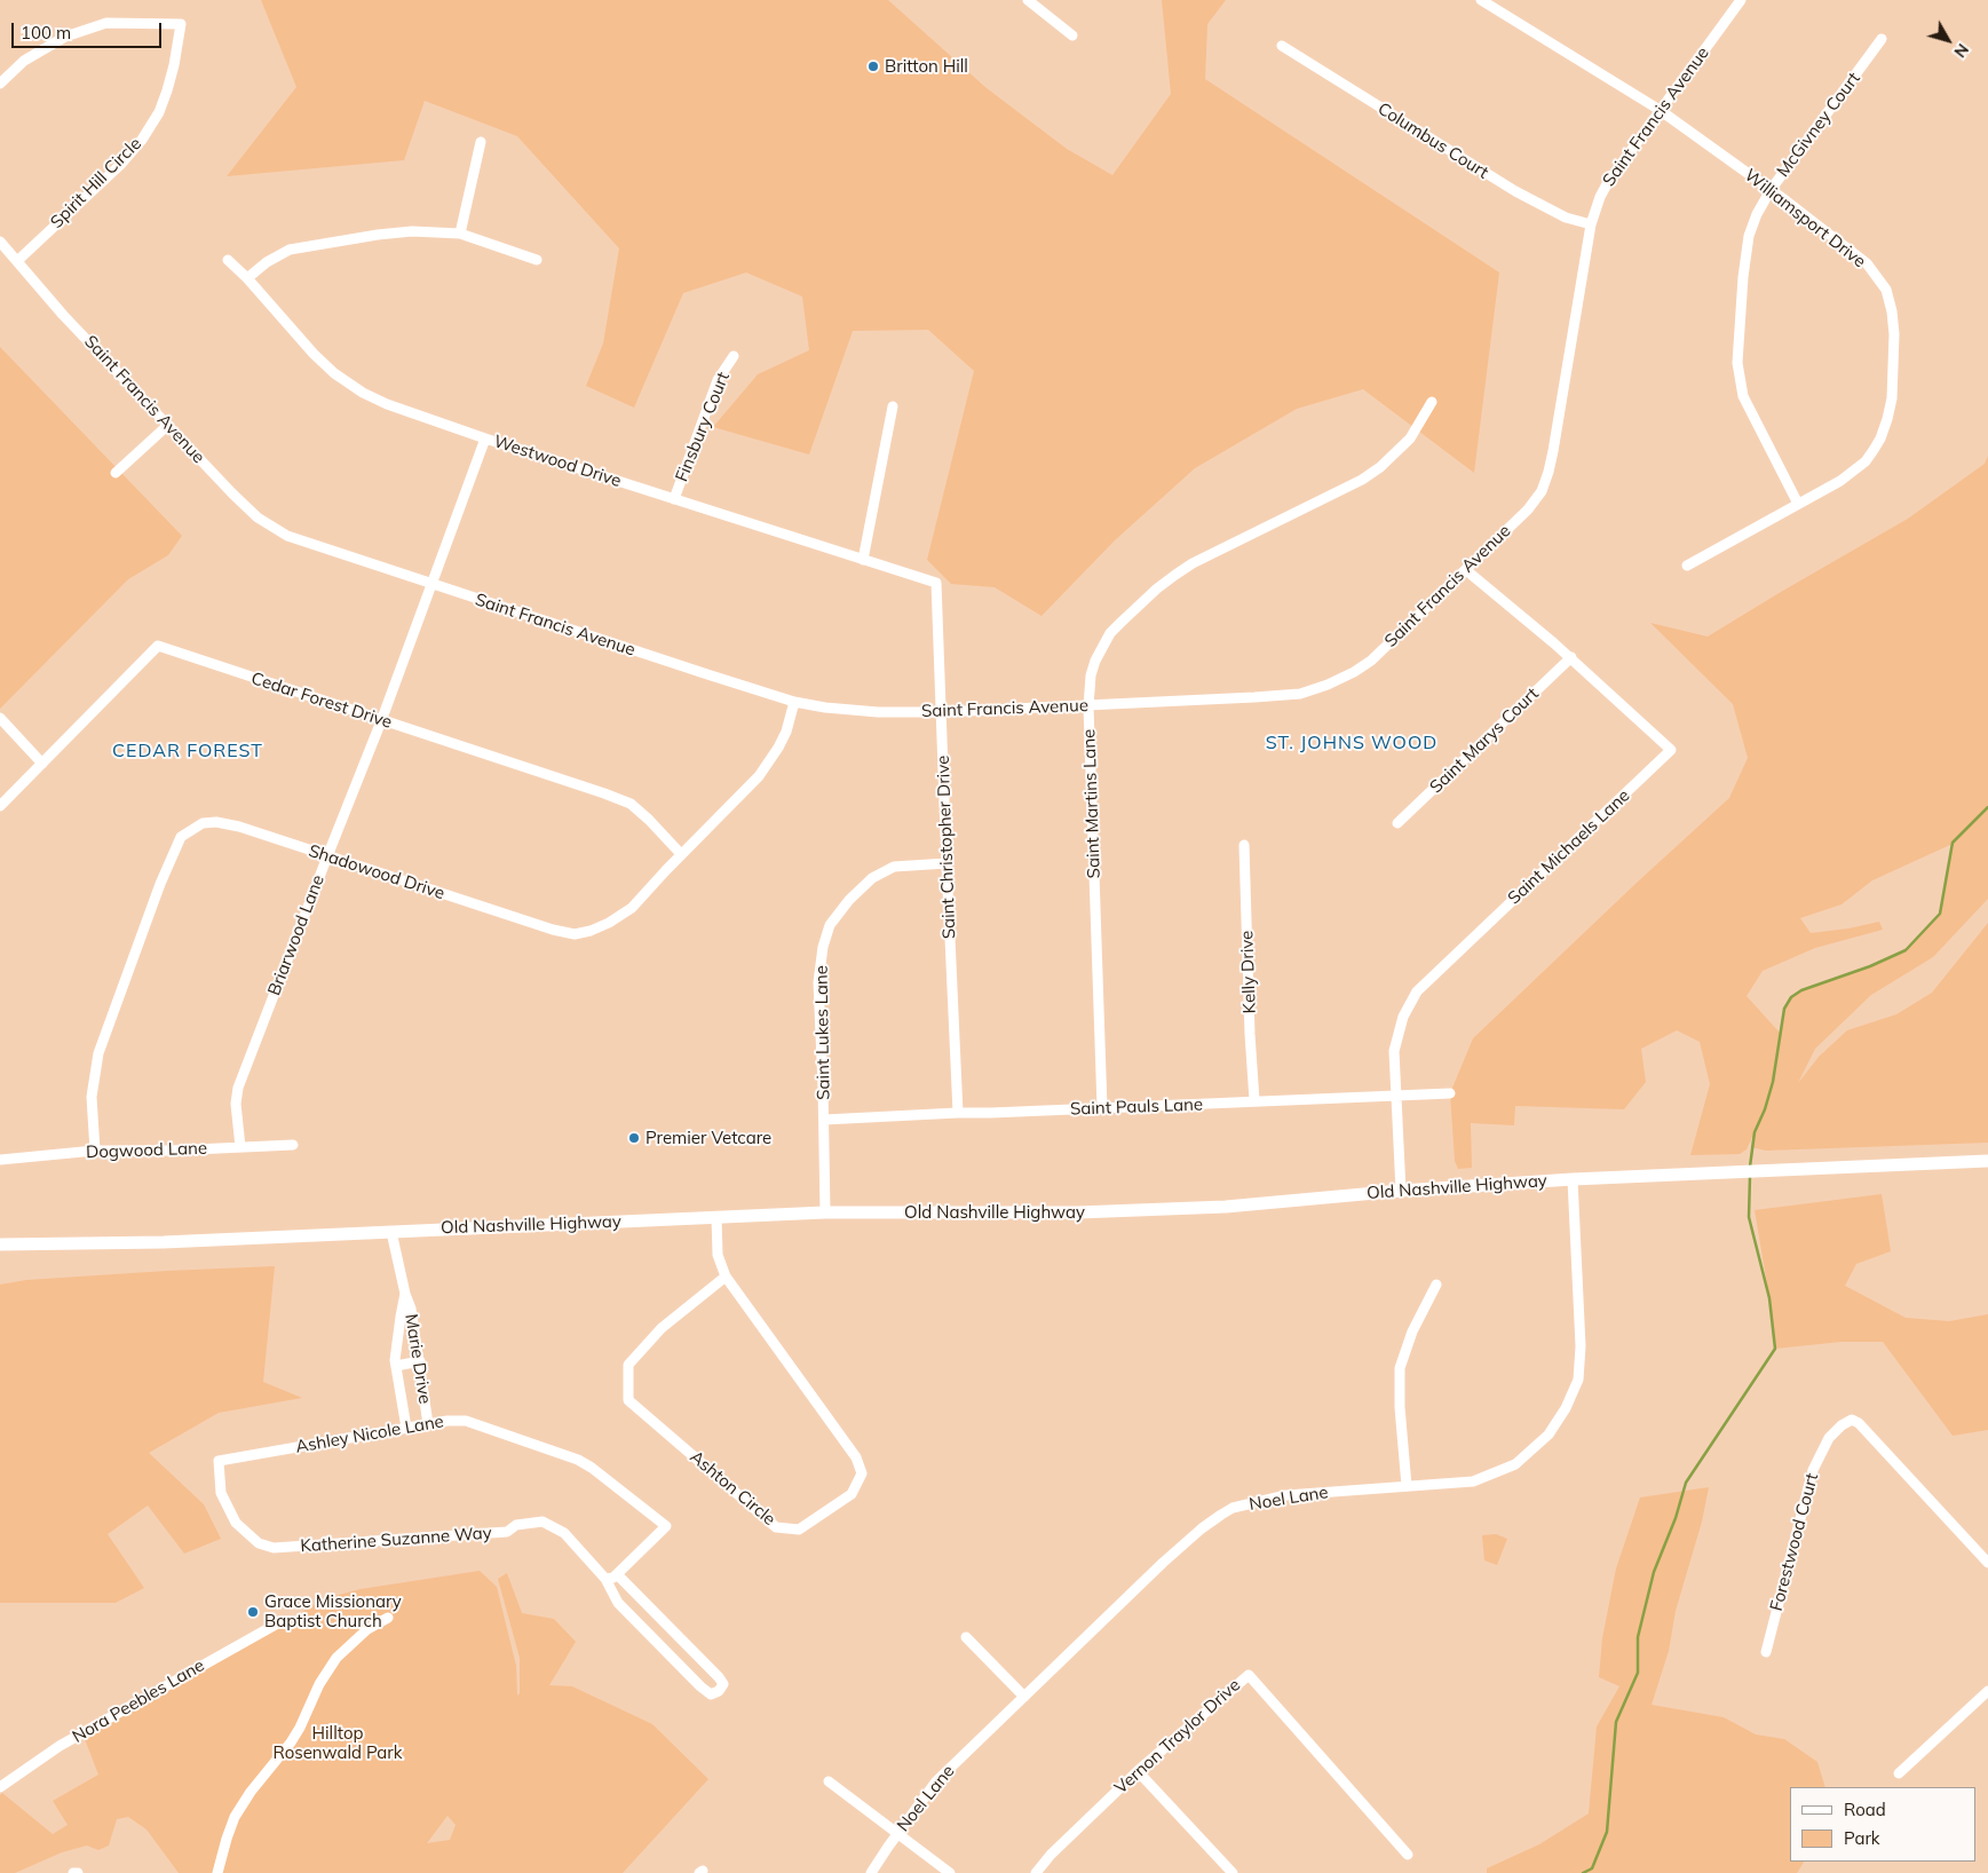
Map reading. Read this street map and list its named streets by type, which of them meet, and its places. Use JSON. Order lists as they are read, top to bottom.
{
  "streets": {
    "main road": ["Old Nashville Highway"],
    "street": [
      "Saint Francis Avenue",
      "McGivney Court",
      "Columbus Court",
      "Spirit Hill Circle",
      "Williamsport Drive",
      "Finsbury Court",
      "Westwood Drive",
      "Cedar Forest Drive",
      "Saint Marys Court",
      "Saint Martins Lane",
      "Saint Christopher Drive",
      "Saint Michaels Lane",
      "Shadowood Drive",
      "Briarwood Lane",
      "Kelly Drive",
      "Saint Lukes Lane",
      "Saint Pauls Lane",
      "Dogwood Lane",
      "Marie Drive",
      "Ashley Nicole Lane",
      "Ashton Circle",
      "Noel Lane",
      "Katherine Suzanne Way",
      "Forestwood Court",
      "Nora Peebles Lane",
      "Vernon Traylor Drive"
    ]
  },
  "crossings": [
    ["Saint Francis Avenue", "Columbus Court"],
    ["Saint Francis Avenue", "Spirit Hill Circle"],
    ["Saint Francis Avenue", "Williamsport Drive"],
    ["Saint Francis Avenue", "Saint Martins Lane"],
    ["Saint Francis Avenue", "Saint Christopher Drive"],
    ["Saint Francis Avenue", "Saint Michaels Lane"],
    ["Saint Francis Avenue", "Shadowood Drive"],
    ["Saint Francis Avenue", "Briarwood Lane"],
    ["McGivney Court", "Williamsport Drive"],
    ["Finsbury Court", "Westwood Drive"],
    ["Westwood Drive", "Saint Christopher Drive"],
    ["Westwood Drive", "Briarwood Lane"],
    ["Cedar Forest Drive", "Shadowood Drive"],
    ["Cedar Forest Drive", "Briarwood Lane"],
    ["Saint Marys Court", "Saint Michaels Lane"],
    ["Saint Martins Lane", "Saint Pauls Lane"],
    ["Saint Christopher Drive", "Saint Lukes Lane"],
    ["Saint Christopher Drive", "Saint Pauls Lane"],
    ["Saint Michaels Lane", "Saint Pauls Lane"],
    ["Saint Michaels Lane", "Old Nashville Highway"],
    ["Shadowood Drive", "Briarwood Lane"],
    ["Shadowood Drive", "Dogwood Lane"],
    ["Briarwood Lane", "Dogwood Lane"],
    ["Kelly Drive", "Saint Pauls Lane"],
    ["Saint Lukes Lane", "Saint Pauls Lane"],
    ["Saint Lukes Lane", "Old Nashville Highway"],
    ["Old Nashville Highway", "Marie Drive"],
    ["Old Nashville Highway", "Ashton Circle"],
    ["Old Nashville Highway", "Noel Lane"],
    ["Marie Drive", "Ashley Nicole Lane"],
    ["Ashley Nicole Lane", "Katherine Suzanne Way"]
  ],
  "districts": ["ST. JOHNS WOOD", "CEDAR FOREST"],
  "parks": ["Hilltop Rosenwald Park"],
  "places": ["Britton Hill", "Premier Vetcare", "Grace Missionary Baptist Church"],
  "legend": ["Road", "Park"],
  "scale_bar": "100 m",
  "north": "bottom right"
}
